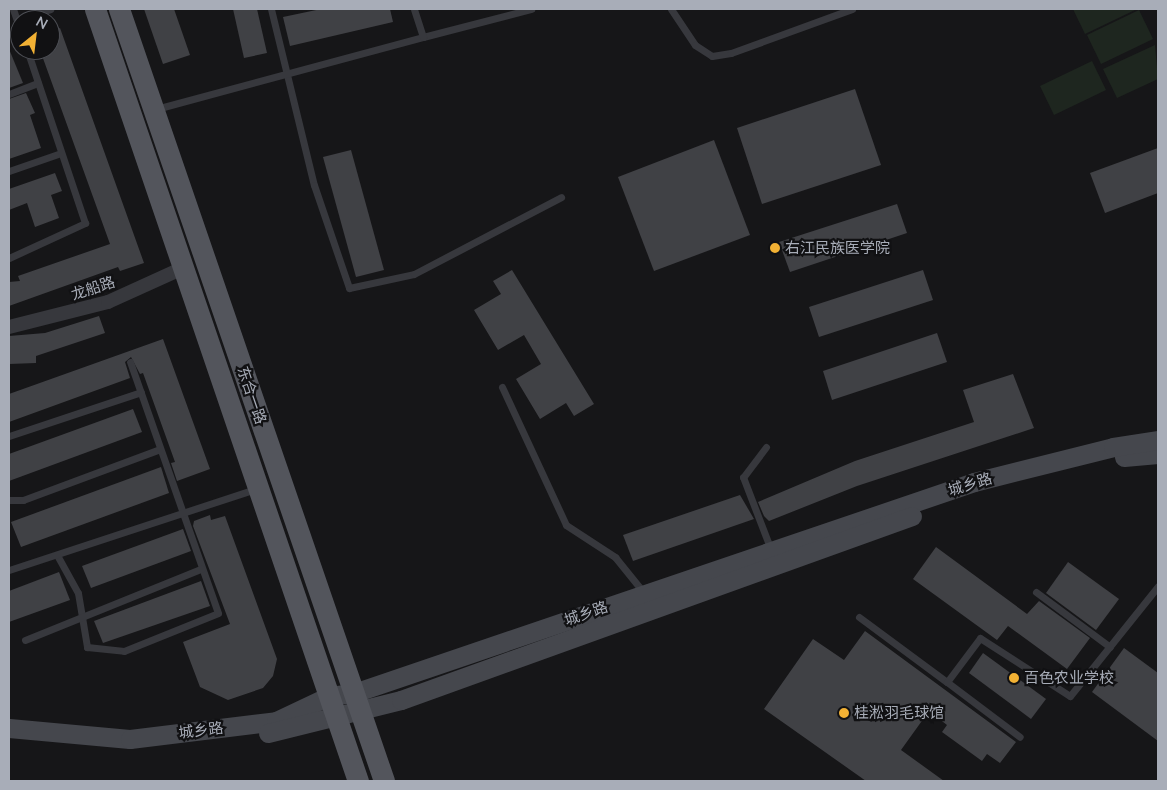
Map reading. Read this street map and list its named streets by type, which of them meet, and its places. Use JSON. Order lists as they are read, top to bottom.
{
  "streets": {
    "main road": ["东合一路", "城乡路"],
    "street": ["龙船路"]
  },
  "crossings": [
    ["龙船路", "东合一路"],
    ["东合一路", "城乡路"]
  ],
  "places": ["右江民族医学院", "百色农业学校", "桂淞羽毛球馆"],
  "north": "top right"
}
